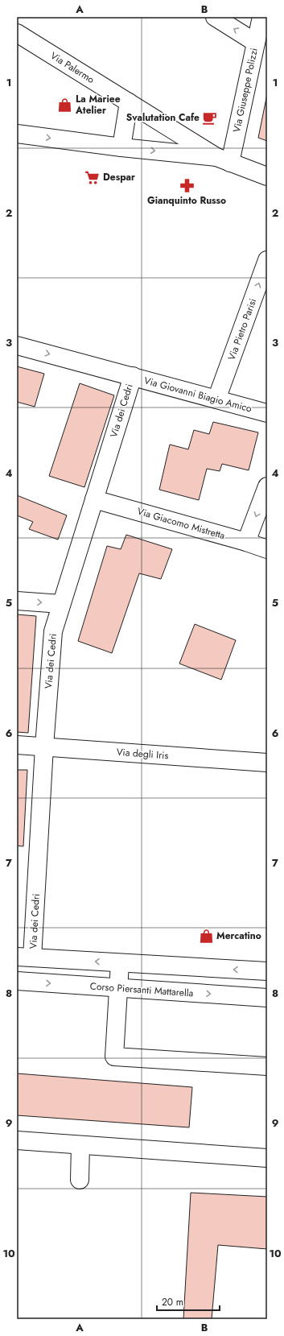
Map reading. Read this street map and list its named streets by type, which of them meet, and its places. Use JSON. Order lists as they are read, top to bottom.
{
  "streets": {
    "street": [
      "Via Palermo",
      "Via Giuseppe Polizzi",
      "Via Pietro Parisi",
      "Via Giovanni Biagio Amico",
      "Via dei Cedri",
      "Via Giacomo Mistretta",
      "Via degli Iris",
      "Corso Piersanti Mattarella"
    ]
  },
  "crossings": [
    ["Via Palermo", "Via Giuseppe Polizzi"],
    ["Via Pietro Parisi", "Via Giovanni Biagio Amico"],
    ["Via Giovanni Biagio Amico", "Via dei Cedri"],
    ["Via dei Cedri", "Via Giacomo Mistretta"],
    ["Via dei Cedri", "Via degli Iris"]
  ],
  "one_way": ["Via Pietro Parisi", "Via Giovanni Biagio Amico"],
  "places": {
    "shop": ["La Mariee Atelier", "Mercatino"],
    "cafe": ["Svalutation Cafe"],
    "supermarket": ["Despar"],
    "pharmacy": ["Gianquinto Russo"]
  },
  "scale_bar": "20 m",
  "grid": {
    "columns": ["A", "B"],
    "rows": [
      "1",
      "2",
      "3",
      "4",
      "5",
      "6",
      "7",
      "8",
      "9",
      "10"
    ]
  }
}
